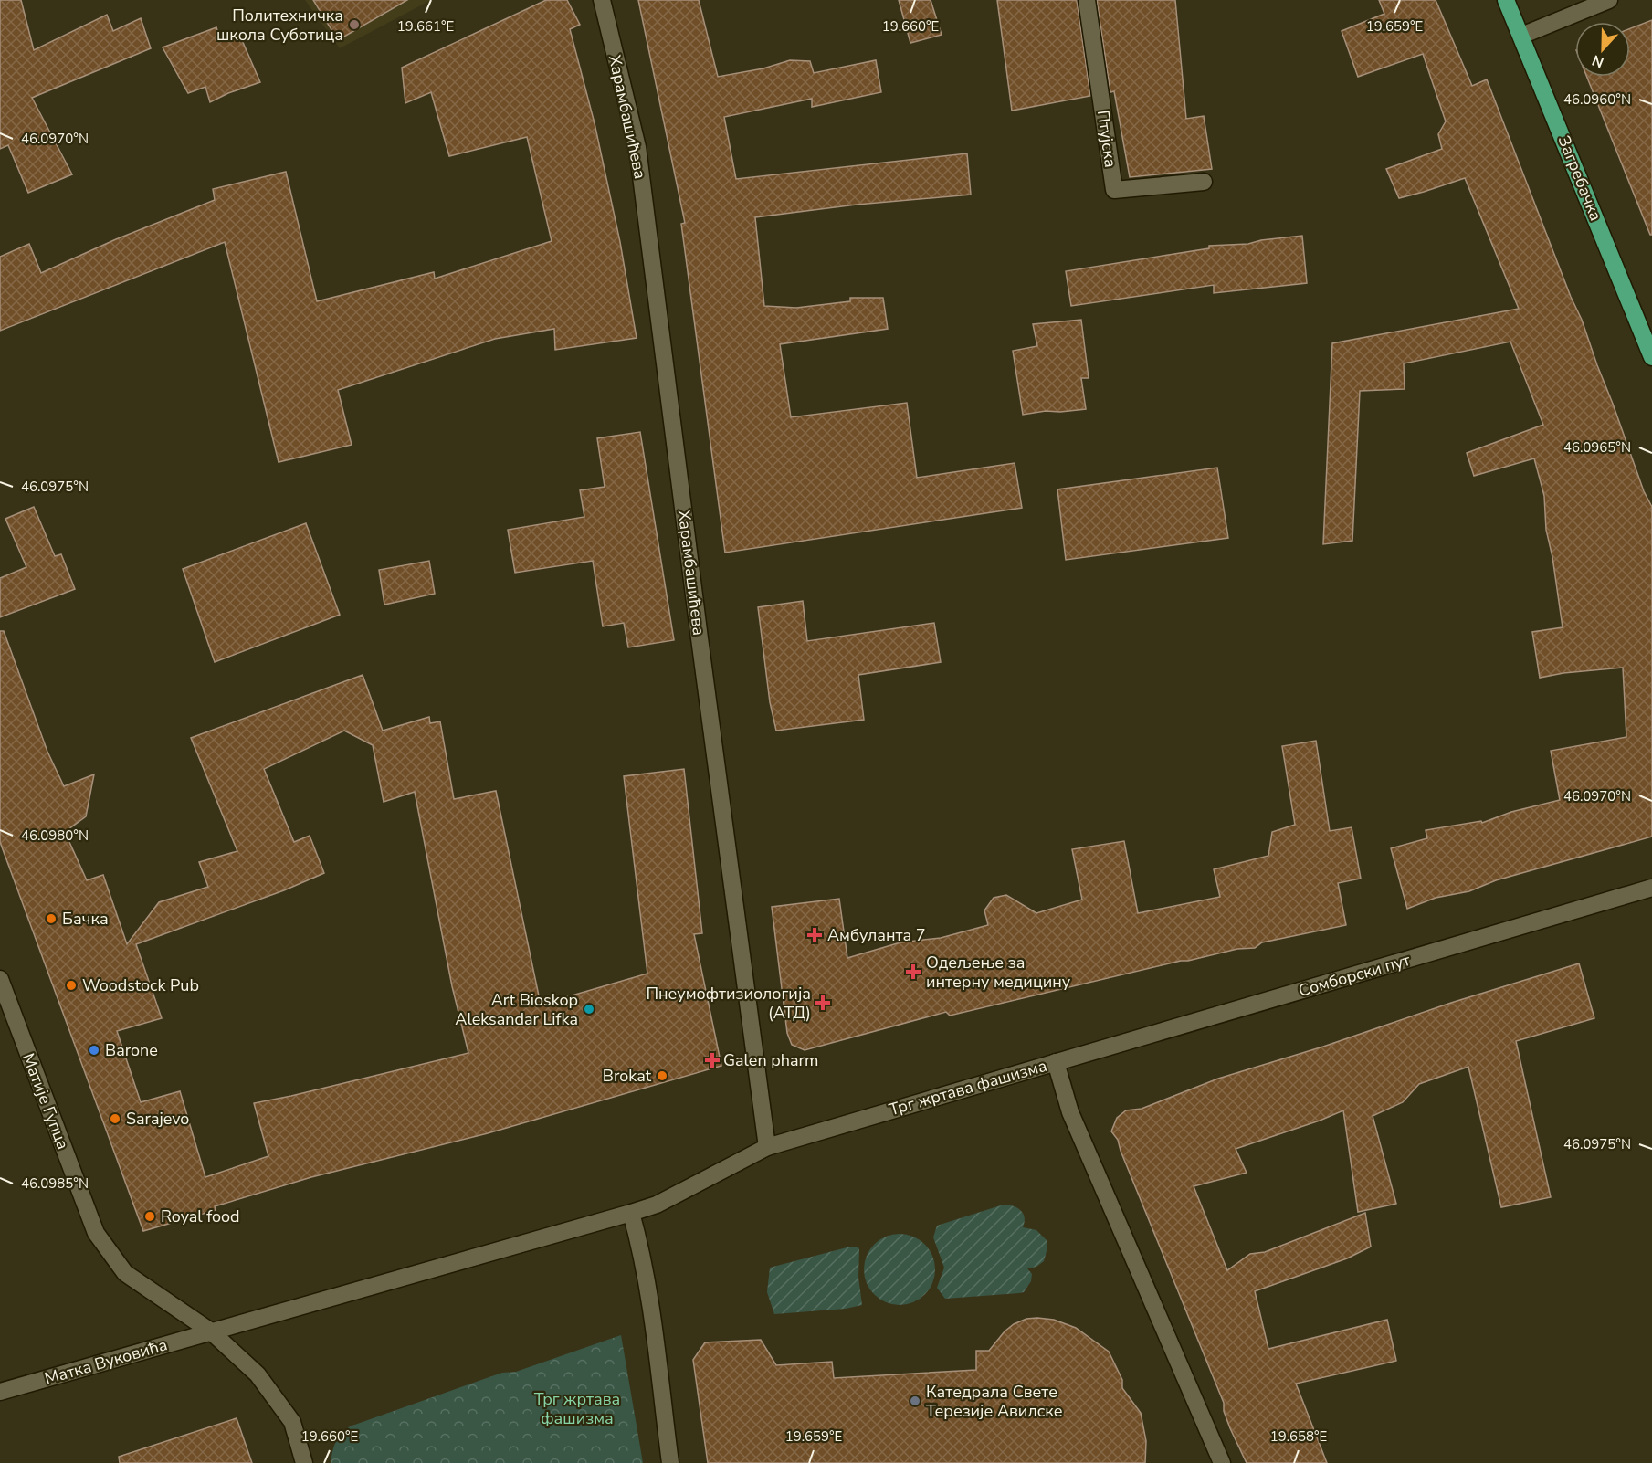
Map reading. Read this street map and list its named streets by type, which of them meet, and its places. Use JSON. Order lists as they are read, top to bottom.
{
  "streets": {
    "main road": ["Загребачка"],
    "street": [
      "Харамбашићева",
      "Птујска",
      "Сомборски пут",
      "Трг жртава фашизма",
      "Матије Гупца",
      "Матка Вуковића"
    ]
  },
  "crossings": [
    ["Харамбашићева", "Трг жртава фашизма"],
    ["Сомборски пут", "Трг жртава фашизма"],
    ["Трг жртава фашизма", "Матије Гупца"],
    ["Трг жртава фашизма", "Матка Вуковића"],
    ["Матије Гупца", "Матка Вуковића"]
  ],
  "parks": ["Трг жртава фашизма"],
  "places": {
    "other": [
      "Политехничка школа Суботица",
      "Бачка",
      "Woodstock Pub",
      "Art Bioskop Aleksandar Lifka",
      "Barone",
      "Brokat",
      "Sarajevo",
      "Royal food",
      "Катедрала Свете Терезије Авилске"
    ],
    "health": [
      "Амбуланта 7",
      "Одељење за интерну медицину",
      "Пнеумофтизиологија (АТД)",
      "Galen pharm"
    ]
  },
  "north": "bottom",
  "coordinates": [
    "19.660°E",
    "19.659°E",
    "19.661°E",
    "46.0960°N",
    "46.0970°N",
    "46.0965°N",
    "46.0975°N",
    "46.0980°N",
    "46.0985°N",
    "19.658°E"
  ]
}
